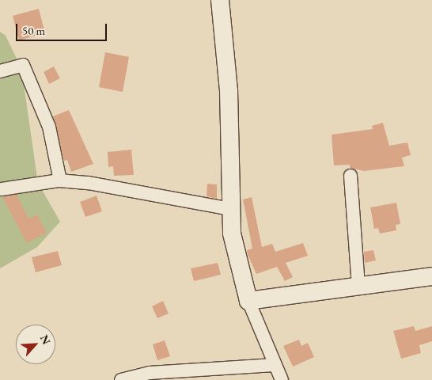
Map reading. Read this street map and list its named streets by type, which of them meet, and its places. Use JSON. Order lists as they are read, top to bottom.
{
  "scale_bar": "50 m",
  "north": "top right"
}
